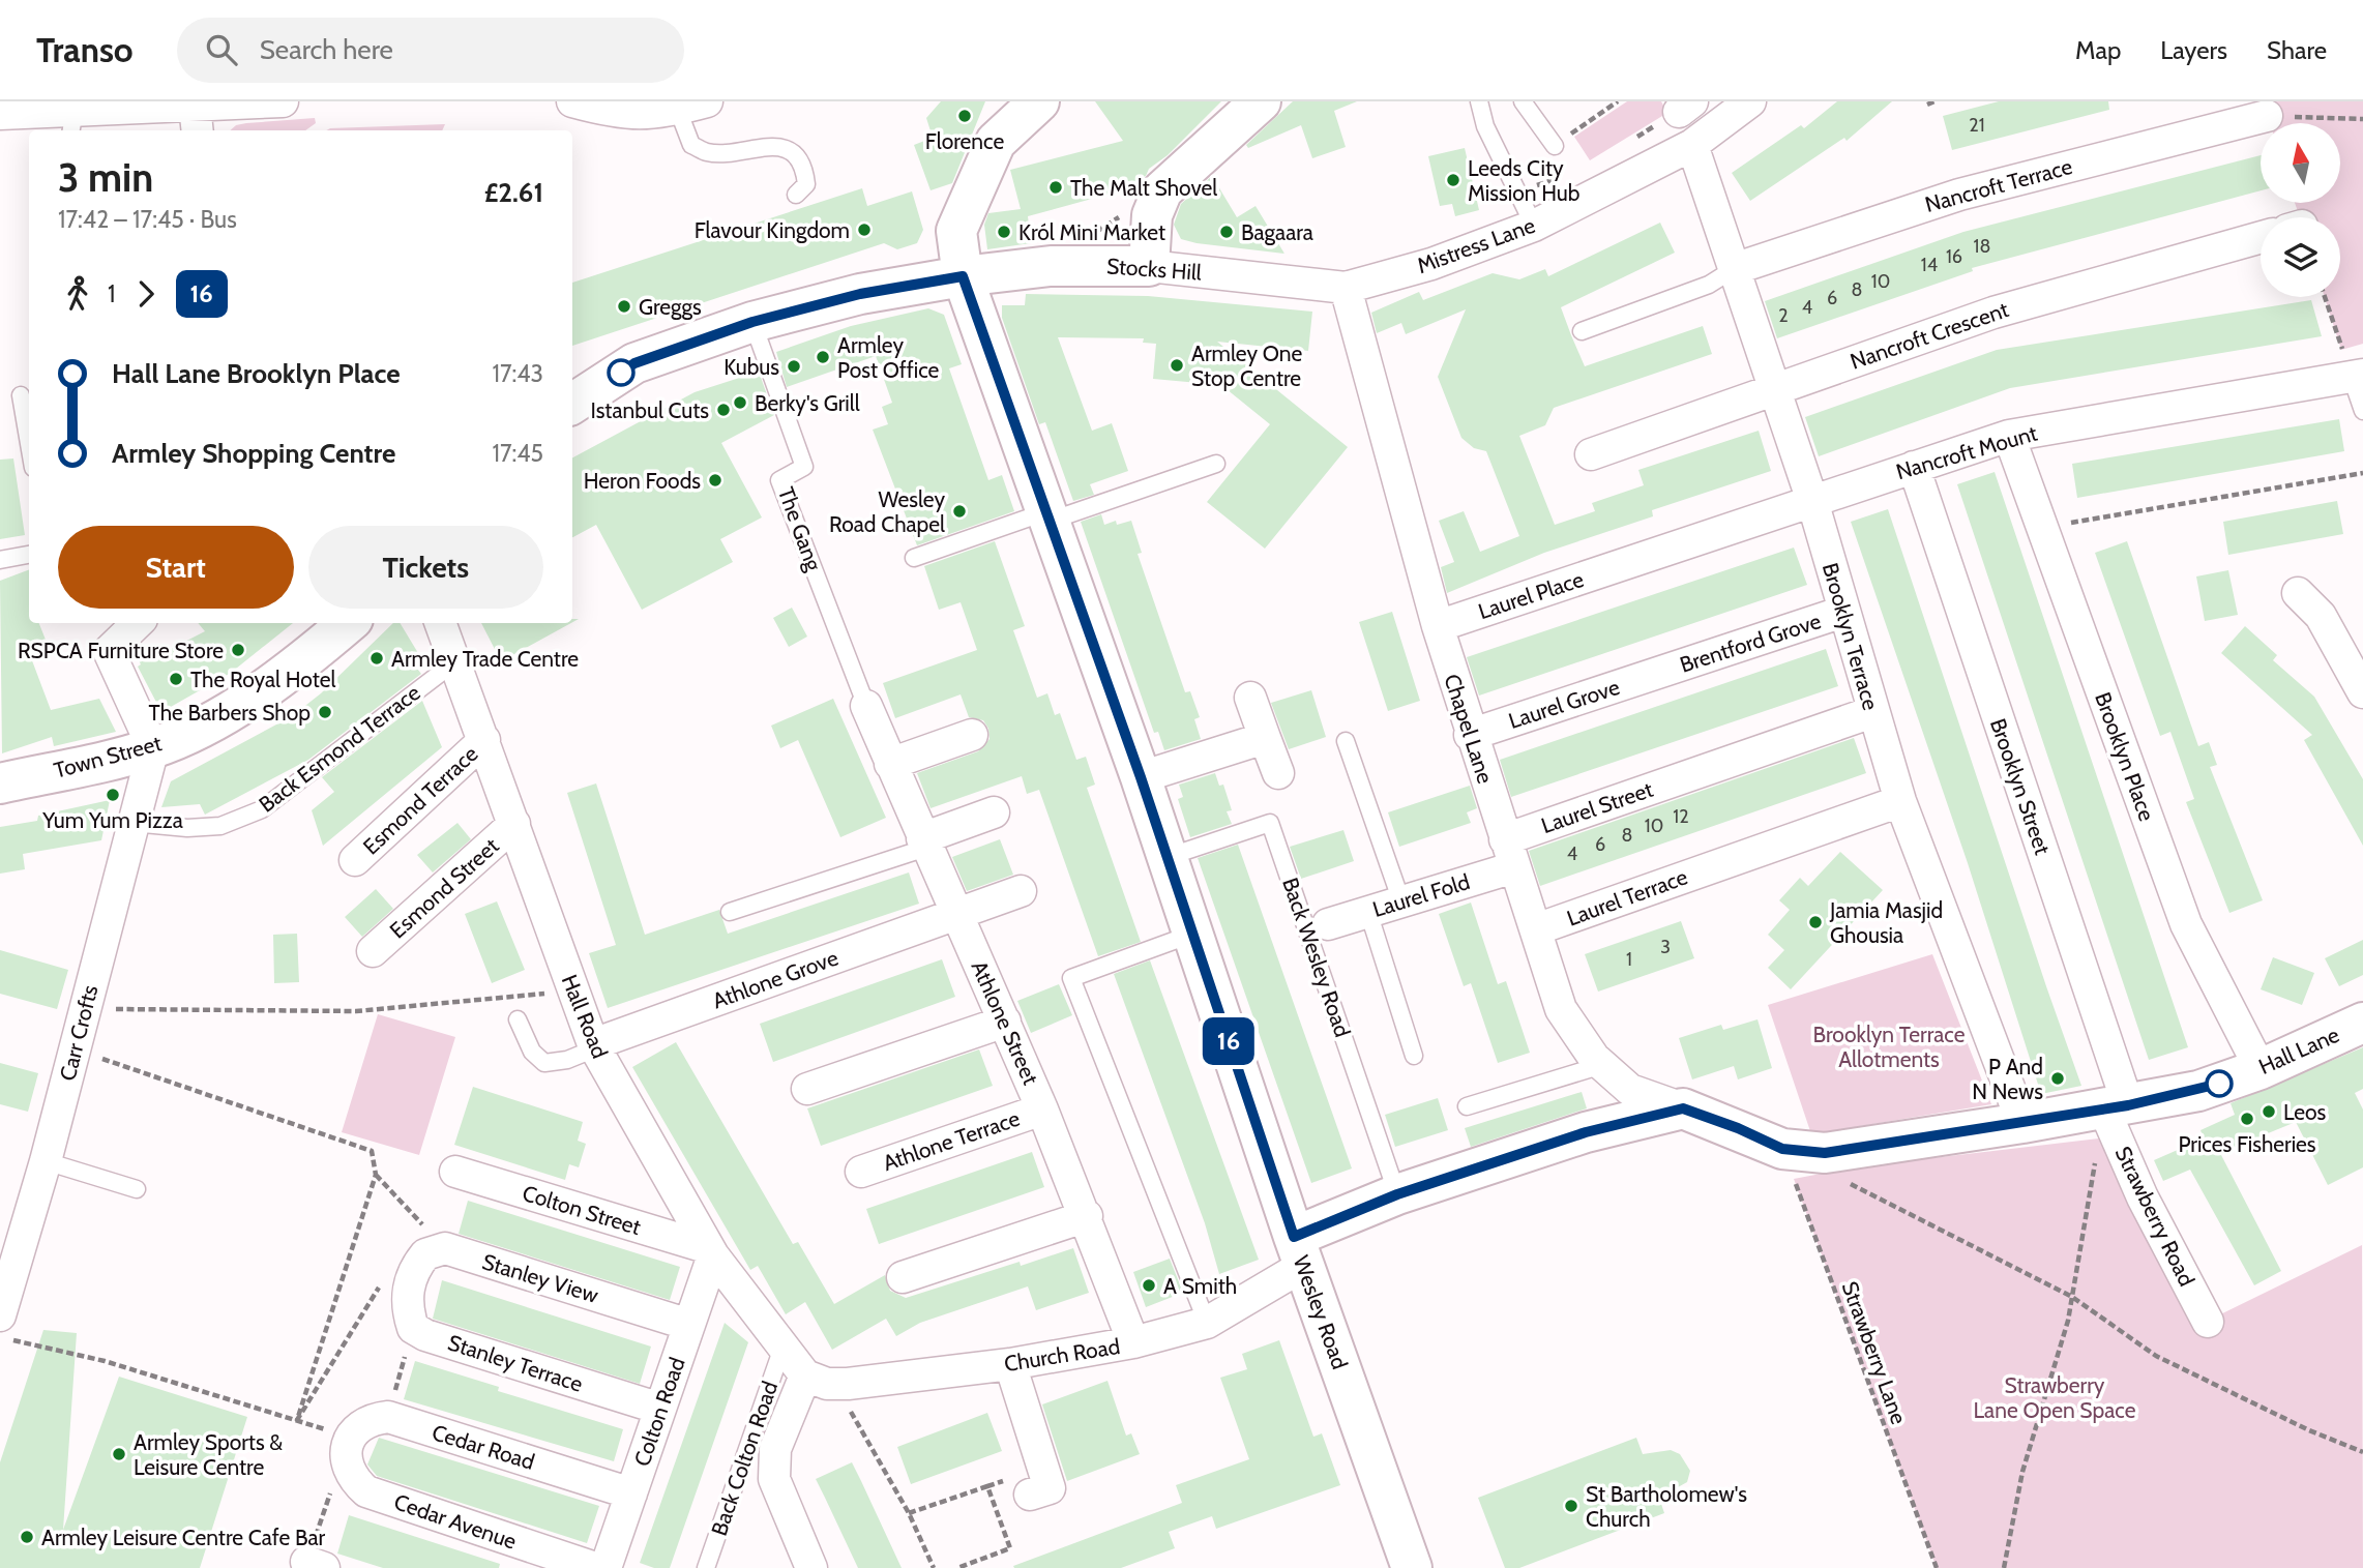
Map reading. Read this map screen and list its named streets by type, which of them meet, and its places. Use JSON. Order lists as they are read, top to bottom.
{
  "streets": {
    "street": [
      "Nancroft Terrace",
      "Mistress Lane",
      "Stocks Hill",
      "Nancroft Crescent",
      "Nancroft Mount",
      "Laurel Place",
      "Brooklyn Terrace",
      "Brentford Grove",
      "Laurel Grove",
      "Chapel Lane",
      "Town Street",
      "Brooklyn Place",
      "Brooklyn Street",
      "Esmond Terrace",
      "Laurel Street",
      "Esmond Street",
      "Laurel Fold",
      "Laurel Terrace",
      "Athlone Grove",
      "Hall Road",
      "Athlone Street",
      "Carr Crofts",
      "Hall Lane",
      "Athlone Terrace",
      "Colton Street",
      "Strawberry Road",
      "Stanley View",
      "Wesley Road",
      "Church Road",
      "Stanley Terrace",
      "Colton Road",
      "Cedar Road",
      "Cedar Avenue"
    ],
    "lane": [
      "The Gang",
      "Back Esmond Terrace",
      "Back Wesley Road",
      "Back Colton Road"
    ],
    "path": ["Strawberry Lane"]
  },
  "crossings": [
    ["Nancroft Terrace", "Brooklyn Terrace"],
    ["Mistress Lane", "Stocks Hill"],
    ["Mistress Lane", "Brooklyn Terrace"],
    ["Mistress Lane", "Chapel Lane"],
    ["Stocks Hill", "Chapel Lane"],
    ["Stocks Hill", "Wesley Road"],
    ["Nancroft Crescent", "Brooklyn Terrace"],
    ["Nancroft Mount", "Laurel Place"],
    ["Nancroft Mount", "Brooklyn Terrace"],
    ["Nancroft Mount", "Brooklyn Place"],
    ["Nancroft Mount", "Brooklyn Street"],
    ["The Gang", "Athlone Street"],
    ["Laurel Place", "Chapel Lane"],
    ["Brooklyn Terrace", "Brentford Grove"],
    ["Brooklyn Terrace", "Laurel Street"],
    ["Brooklyn Terrace", "Laurel Terrace"],
    ["Brooklyn Terrace", "Hall Lane"],
    ["Brentford Grove", "Laurel Grove"],
    ["Laurel Grove", "Chapel Lane"],
    ["Chapel Lane", "Laurel Street"],
    ["Chapel Lane", "Laurel Fold"],
    ["Chapel Lane", "Laurel Terrace"],
    ["Chapel Lane", "Hall Lane"],
    ["Chapel Lane", "Church Road"],
    ["Back Esmond Terrace", "Hall Road"],
    ["Back Esmond Terrace", "Carr Crofts"],
    ["Town Street", "Carr Crofts"],
    ["Brooklyn Place", "Hall Lane"],
    ["Brooklyn Street", "Hall Lane"],
    ["Brooklyn Street", "Strawberry Road"],
    ["Esmond Terrace", "Hall Road"],
    ["Laurel Street", "Laurel Fold"],
    ["Esmond Street", "Hall Road"],
    ["Back Wesley Road", "Wesley Road"],
    ["Back Wesley Road", "Church Road"],
    ["Athlone Grove", "Hall Road"],
    ["Athlone Grove", "Athlone Street"],
    ["Hall Road", "Colton Street"],
    ["Hall Road", "Church Road"],
    ["Hall Road", "Colton Road"],
    ["Hall Road", "Back Colton Road"],
    ["Athlone Street", "Athlone Terrace"],
    ["Athlone Street", "Church Road"],
    ["Hall Lane", "Strawberry Road"],
    ["Hall Lane", "Strawberry Lane"],
    ["Hall Lane", "Church Road"],
    ["Colton Street", "Colton Road"],
    ["Stanley View", "Colton Road"],
    ["Wesley Road", "Church Road"],
    ["Stanley Terrace", "Colton Road"],
    ["Colton Road", "Cedar Road"]
  ],
  "parks": ["Brooklyn Terrace Allotments", "Strawberry Lane Open Space"],
  "places": [
    "Florence",
    "Leeds City Mission Hub",
    "The Malt Shovel",
    "Flavour Kingdom",
    "Król Mini Market",
    "Bagaara",
    "Greggs",
    "Armley Post Office",
    "Armley One Stop Centre",
    "Kubus",
    "Berky's Grill",
    "Istanbul Cuts",
    "Heron Foods",
    "Wesley Road Chapel",
    "RSPCA Furniture Store",
    "Armley Trade Centre",
    "The Royal Hotel",
    "The Barbers Shop",
    "Yum Yum Pizza",
    "Jamia Masjid Ghousia",
    "P And N News",
    "Leos",
    "Prices Fisheries",
    "A Smith",
    "Armley Sports & Leisure Centre",
    "St Bartholomew's Church",
    "Armley Leisure Centre Cafe Bar"
  ],
  "lines": ["bus line 16"],
  "house_numbers": [
    "21",
    "18",
    "16",
    "14",
    "10",
    "8",
    "6",
    "4",
    "2",
    "12",
    "10",
    "8",
    "6",
    "4",
    "3",
    "1"
  ],
  "north": "top",
  "page": {
    "header": "Transo",
    "search": "Search here",
    "nav": ["Map", "Layers", "Share"],
    "on_map": "16",
    "heading": ["3 min", "17:42 – 17:45 · Bus", "£2.61"],
    "legs": ["1", "16"],
    "list": [
      {
        "name": "Hall Lane Brooklyn Place",
        "value": "17:43"
      },
      {
        "name": "Armley Shopping Centre",
        "value": "17:45"
      }
    ],
    "buttons": ["Start", "Tickets"]
  }
}
